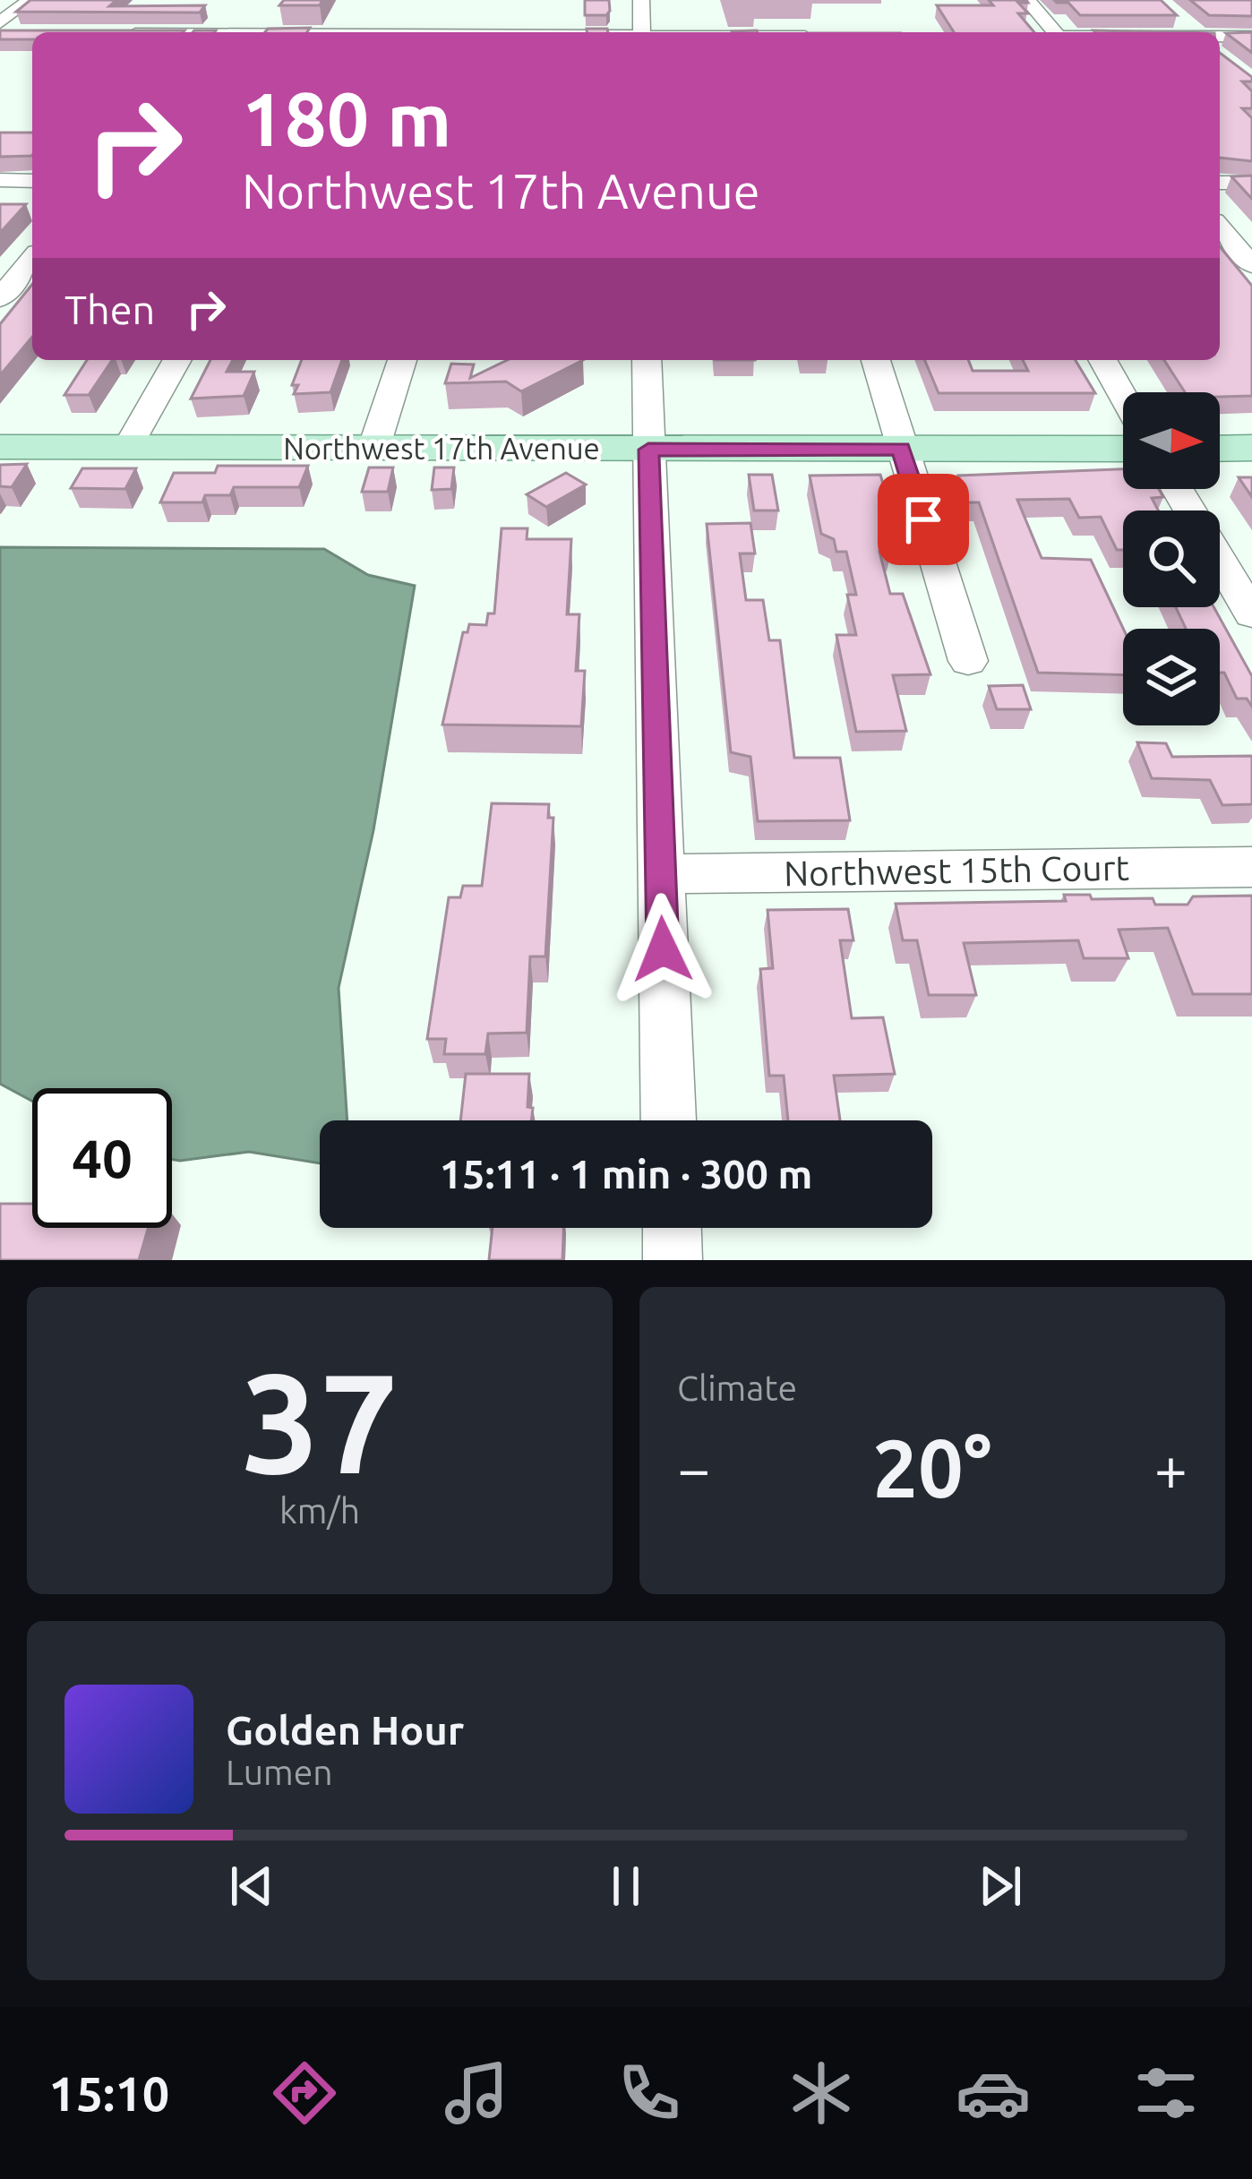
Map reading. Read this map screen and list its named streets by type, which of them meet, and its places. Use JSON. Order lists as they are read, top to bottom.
{
  "streets": {
    "main road": ["Northwest 17th Avenue"],
    "street": ["Northwest 15th Court"]
  },
  "north": "right",
  "page": {
    "turn": ["180 m", "Northwest 17th Avenue"],
    "then": "Then",
    "limit": "40",
    "trip": "15:11 · 1 min · 300 m",
    "tile": [
      ["37", "km/h"],
      "Climate"
    ],
    "heat": ["−", "20°", "+"],
    "song": ["Golden Hour", "Lumen"],
    "tabs": "15:10"
  }
}
